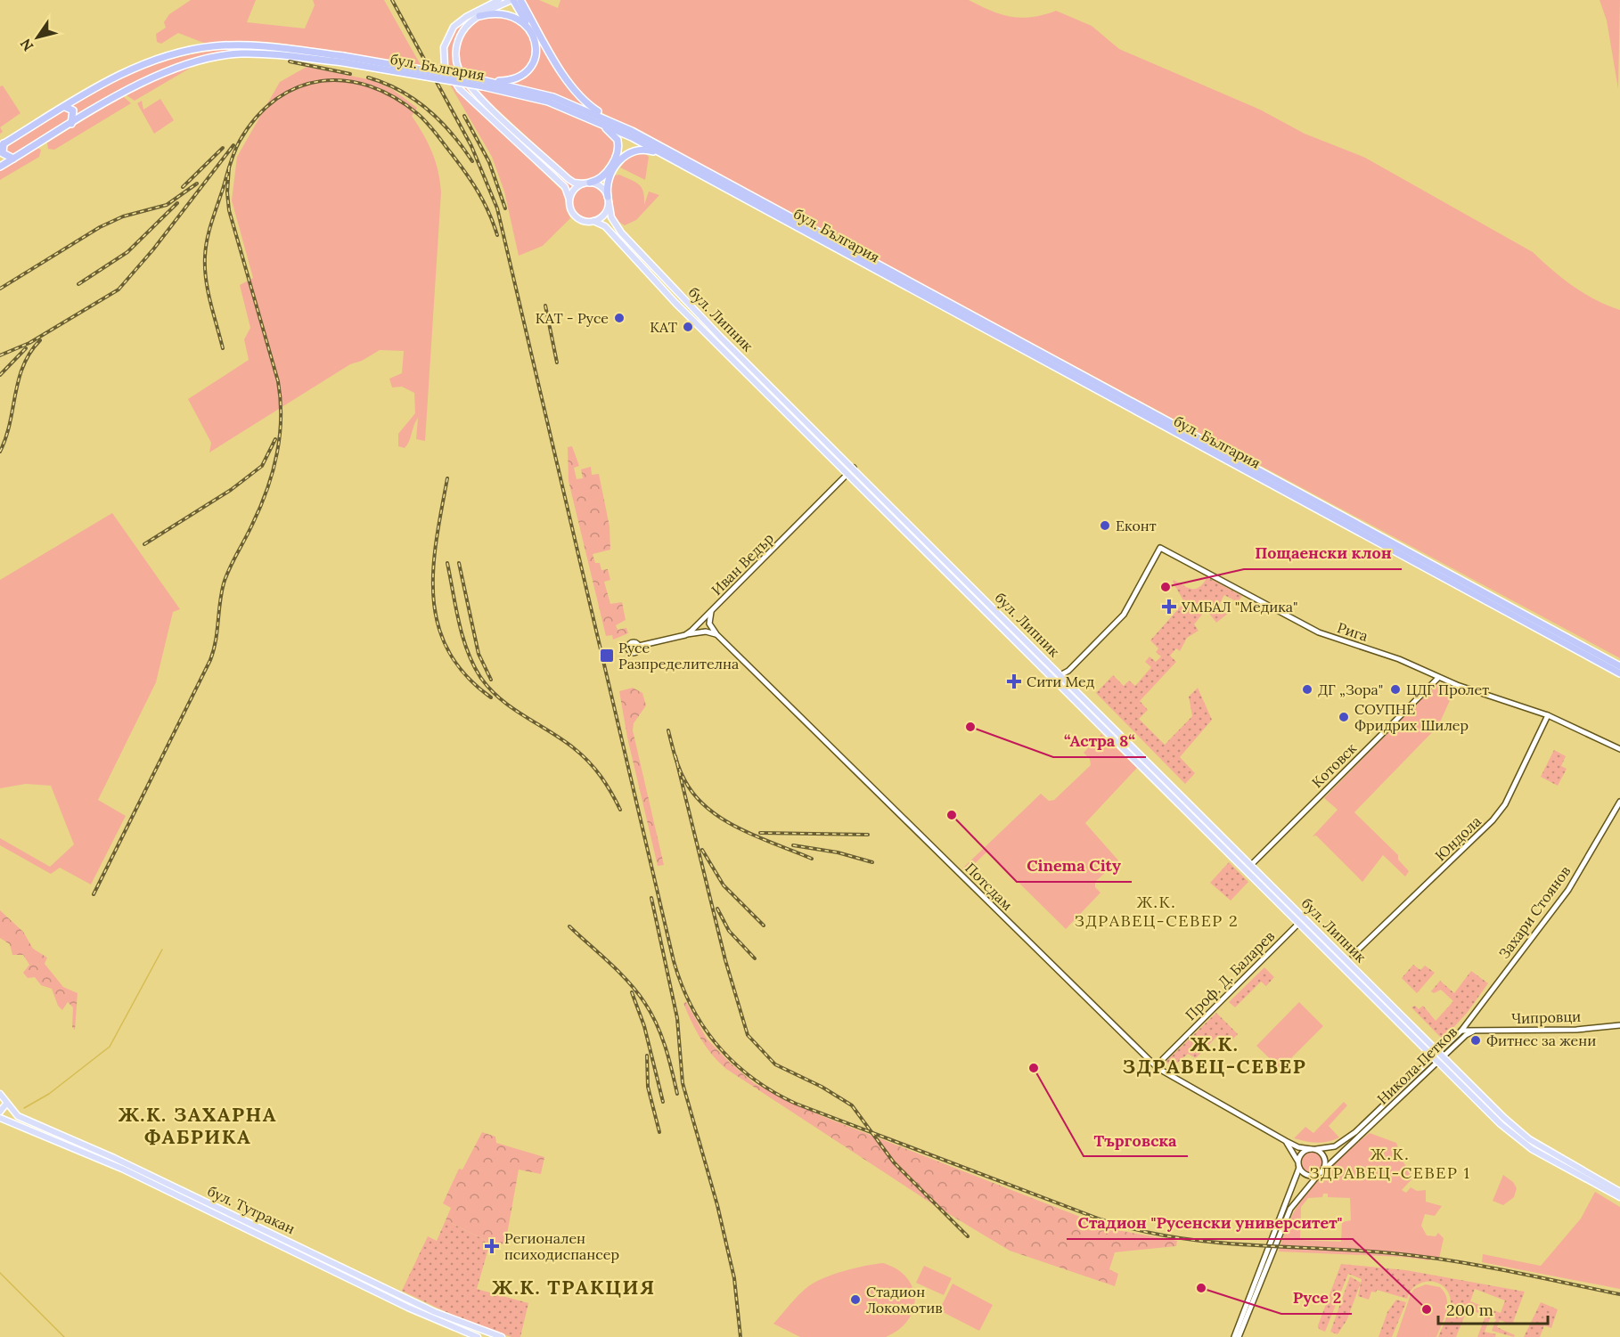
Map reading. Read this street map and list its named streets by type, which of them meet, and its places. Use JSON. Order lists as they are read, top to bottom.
{
  "streets": {
    "highway": ["бул. България"],
    "main road": ["бул. Липник", "бул. Тутракан"],
    "street": [
      "Иван Ведър",
      "Рига",
      "Котовск",
      "Юндола",
      "Потсдам",
      "Захари Стоянов",
      "Проф. Д. Баларев",
      "Чипровци",
      "Никола Петков"
    ]
  },
  "crossings": [
    ["бул. Липник", "Иван Ведър"],
    ["бул. Липник", "Рига"],
    ["бул. Липник", "Котовск"],
    ["бул. Липник", "Проф. Д. Баларев"],
    ["бул. Липник", "Никола Петков"],
    ["Рига", "Котовск"],
    ["Рига", "Юндола"],
    ["Потсдам", "Проф. Д. Баларев"],
    ["Потсдам", "Никола Петков"],
    ["Захари Стоянов", "Никола Петков"],
    ["Чипровци", "Никола Петков"]
  ],
  "districts": [
    "Ж.К. ЗДРАВЕЦ-СЕВЕР 2",
    "Ж.К. ЗДРАВЕЦ-СЕВЕР",
    "Ж.К. ЗАХАРНА ФАБРИКА",
    "Ж.К. ЗДРАВЕЦ-СЕВЕР 1",
    "Ж.К. ТРАКЦИЯ"
  ],
  "places": {
    "other": [
      "КАТ - Русе",
      "КАТ",
      "Еконт",
      "Пощаенски клон",
      "ДГ „Зора\"",
      "ЦДГ Пролет",
      "СОУПНЕ Фридрих Шилер",
      "“Астра 8“",
      "Cinema City",
      "Фитнес за жени",
      "Търговска",
      "Русе 2",
      "Стадион Локомотив",
      "Стадион \"Русенски университет\""
    ],
    "health": ["УМБАЛ \"Медика\"", "Сити Мед", "Регионален психодиспансер"],
    "transit": ["Русе Разпределителна"]
  },
  "scale_bar": "200 m",
  "north": "bottom left"
}
